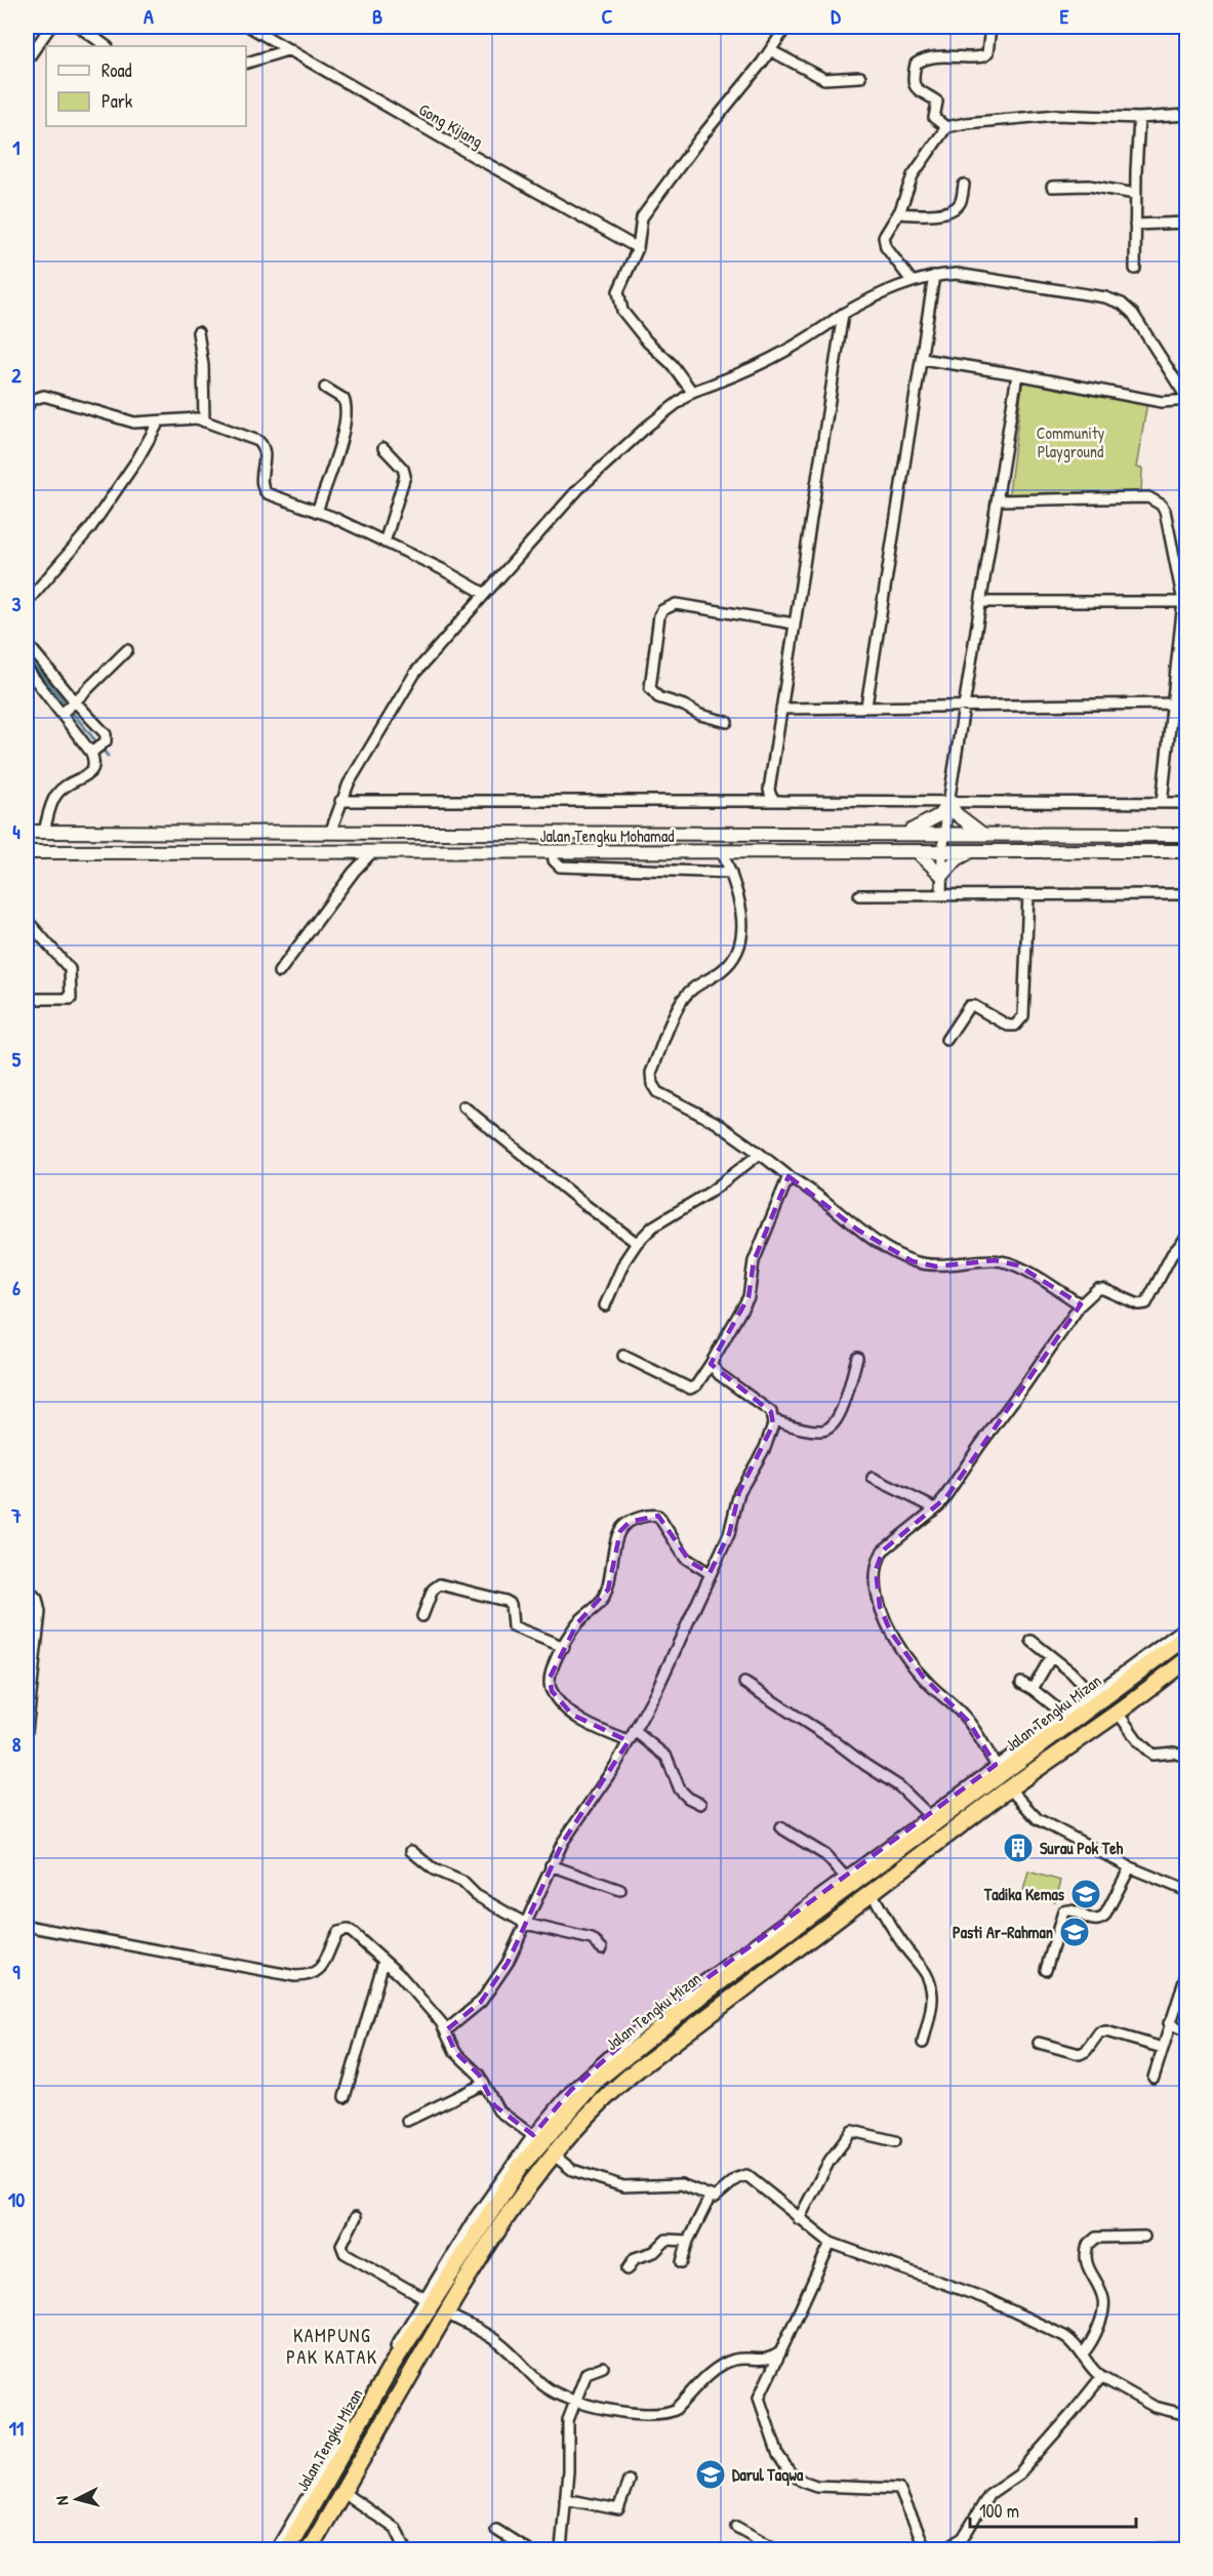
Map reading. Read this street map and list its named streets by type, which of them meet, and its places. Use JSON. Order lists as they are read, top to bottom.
{
  "streets": {
    "highway": ["Jalan Tengku Mizan"],
    "main road": ["Jalan Tengku Mohamad"],
    "street": ["Gong Kijang"]
  },
  "districts": ["KAMPUNG PAK KATAK"],
  "parks": ["Community Playground"],
  "places": {
    "building": ["Surau Pok Teh"],
    "school or university": ["Tadika Kemas", "Pasti Ar-Rahman", "Darul Taqwa"]
  },
  "legend": ["Road", "Park"],
  "scale_bar": "100 m",
  "north": "left",
  "grid": {
    "columns": [
      "A",
      "B",
      "C",
      "D",
      "E"
    ],
    "rows": [
      "1",
      "2",
      "3",
      "4",
      "5",
      "6",
      "7",
      "8",
      "9",
      "10",
      "11"
    ]
  }
}
